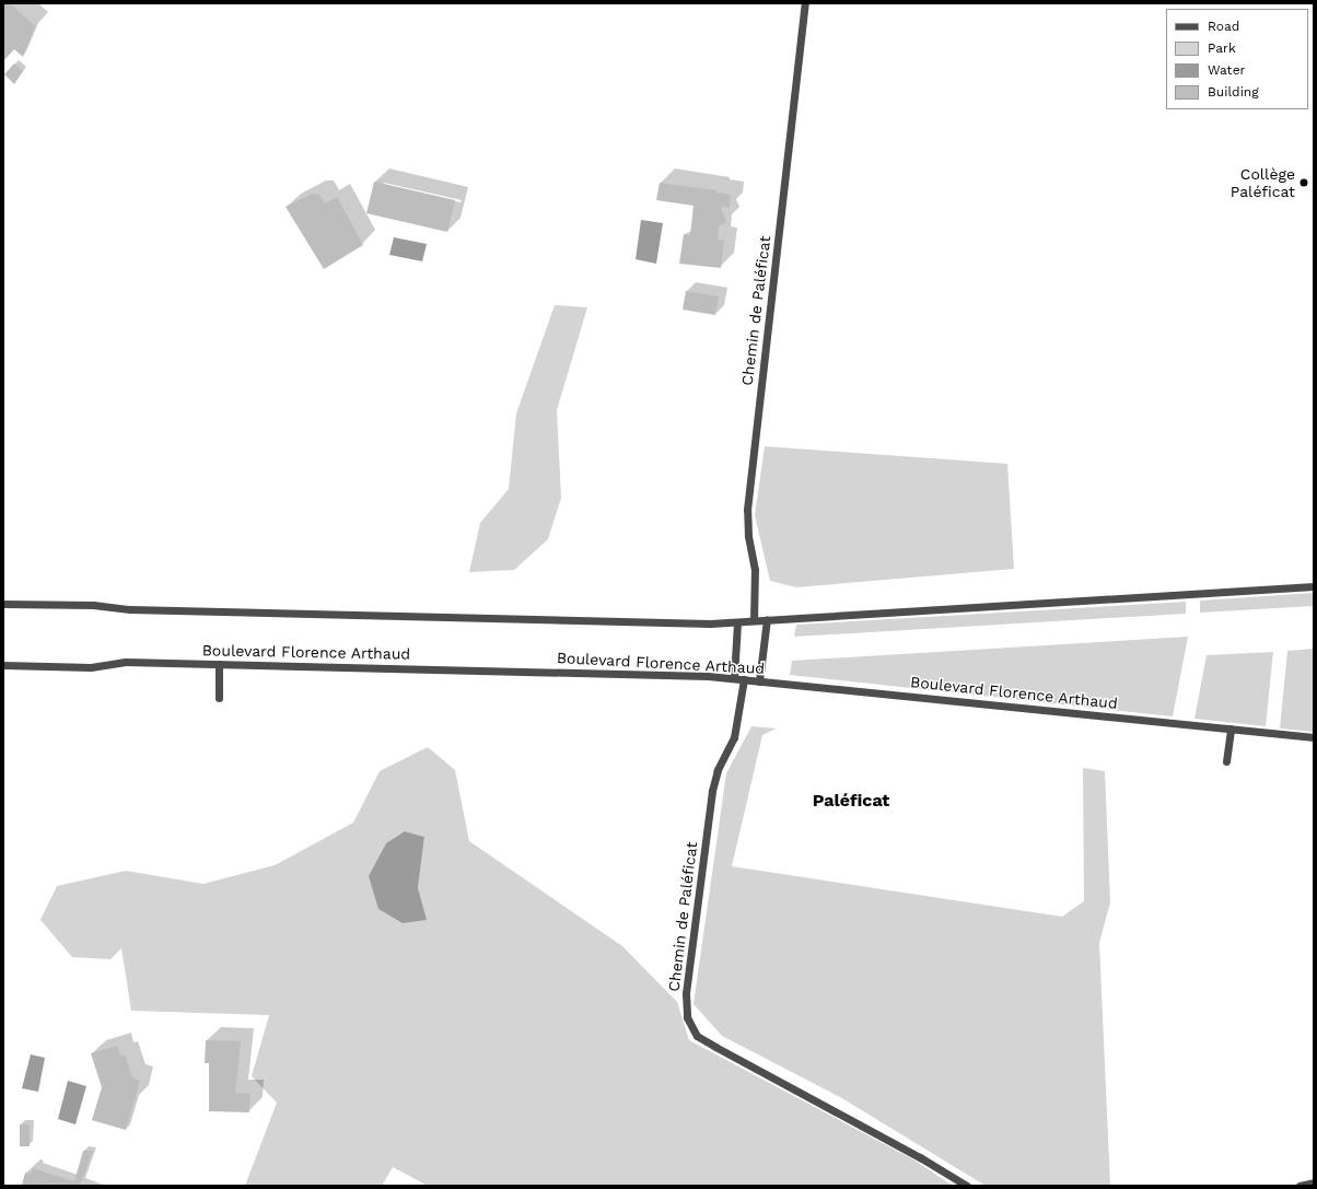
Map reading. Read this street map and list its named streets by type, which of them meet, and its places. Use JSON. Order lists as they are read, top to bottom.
{
  "streets": {
    "street": ["Chemin de Paléficat", "Boulevard Florence Arthaud"]
  },
  "crossings": [
    ["Chemin de Paléficat", "Boulevard Florence Arthaud"]
  ],
  "districts": ["Paléficat"],
  "places": ["Collège Paléficat"],
  "legend": [
    "Road",
    "Park",
    "Water",
    "Building"
  ]
}
